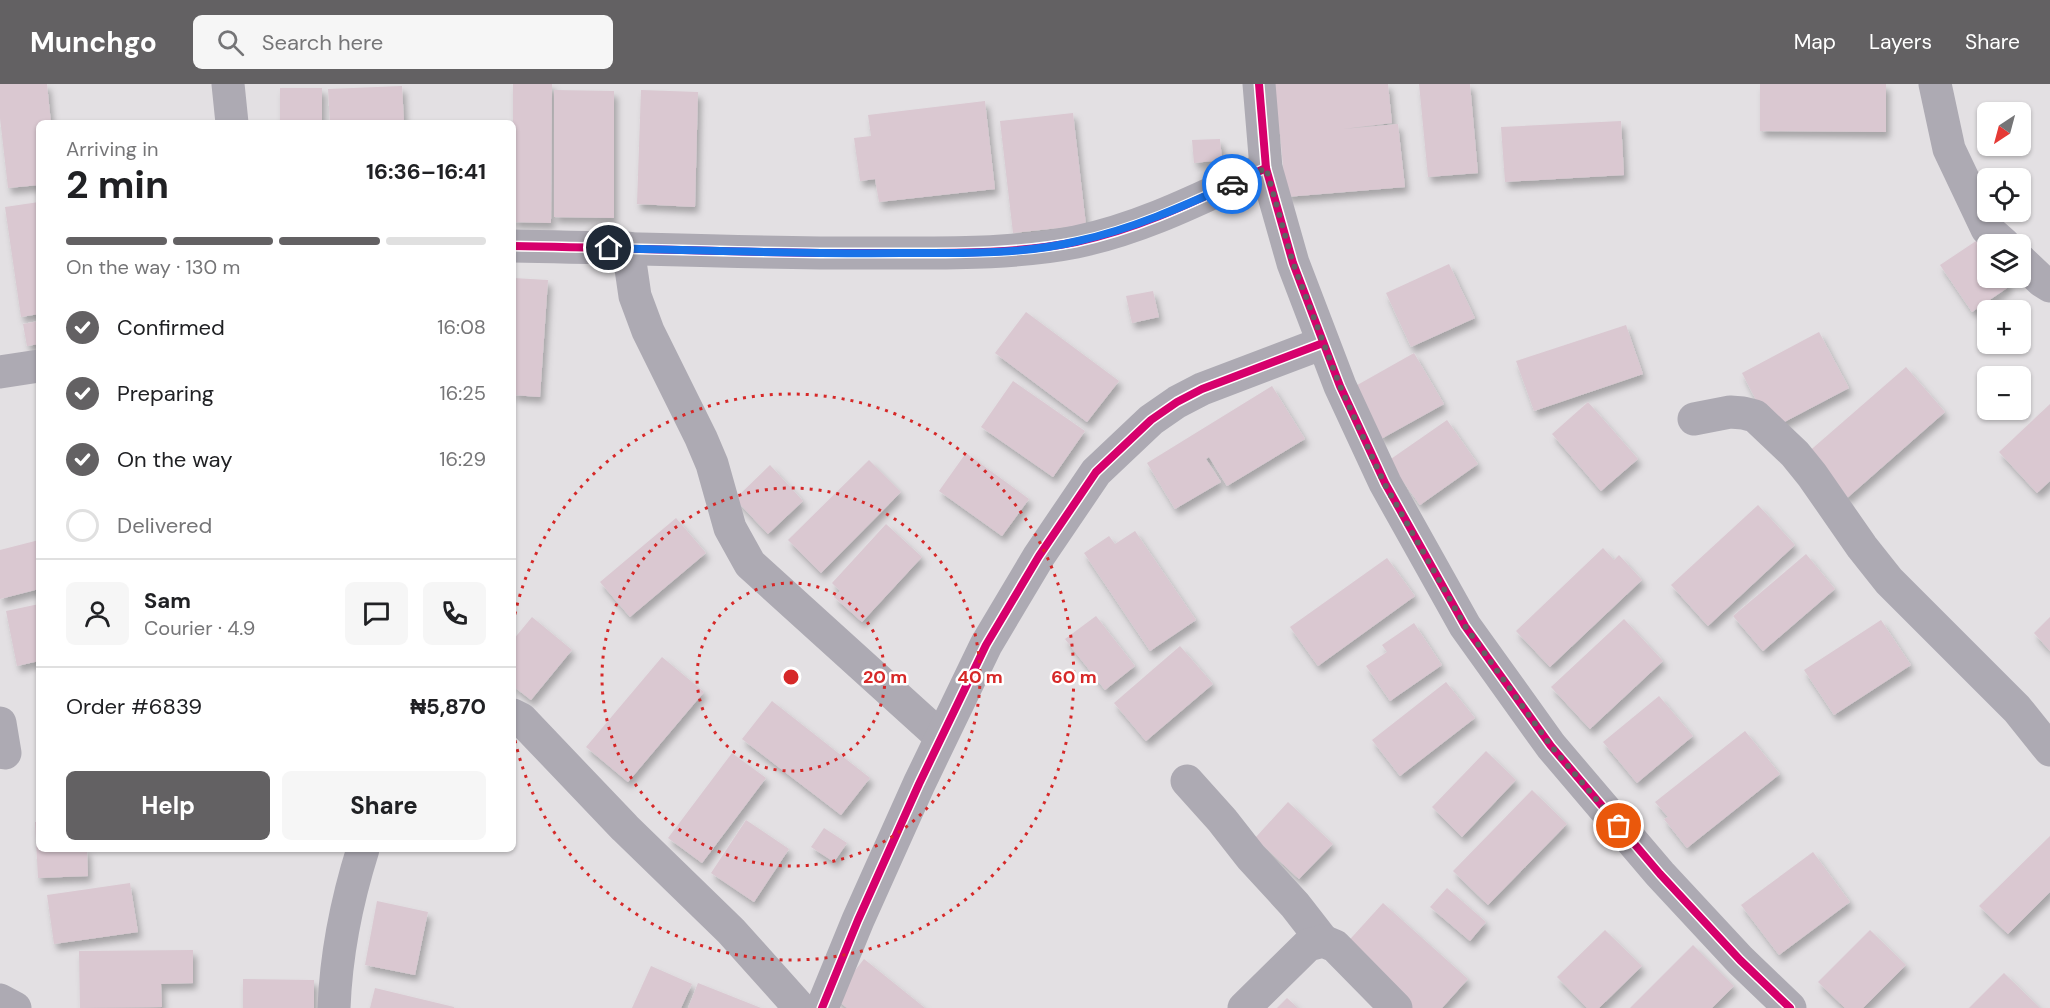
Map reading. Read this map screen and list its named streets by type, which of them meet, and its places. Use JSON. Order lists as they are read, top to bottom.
{
  "north": "bottom left",
  "page": {
    "header": "Munchgo",
    "search": "Search here",
    "nav": ["Map", "Layers", "Share"],
    "map_buttons": ["+", "−"],
    "heading": ["2 min", "Arriving in", "16:36–16:41"],
    "panel": [
      "Sam",
      "Courier · 4.9",
      "Order #6839",
      "₦5,870"
    ],
    "bar": "On the way · 130 m",
    "list": [
      ["Confirmed", "16:08"],
      ["Preparing", "16:25"],
      ["On the way", "16:29"],
      "Delivered"
    ],
    "buttons": ["Help", "Share"]
  },
  "rings": ["20 m", "40 m", "60 m"]
}
